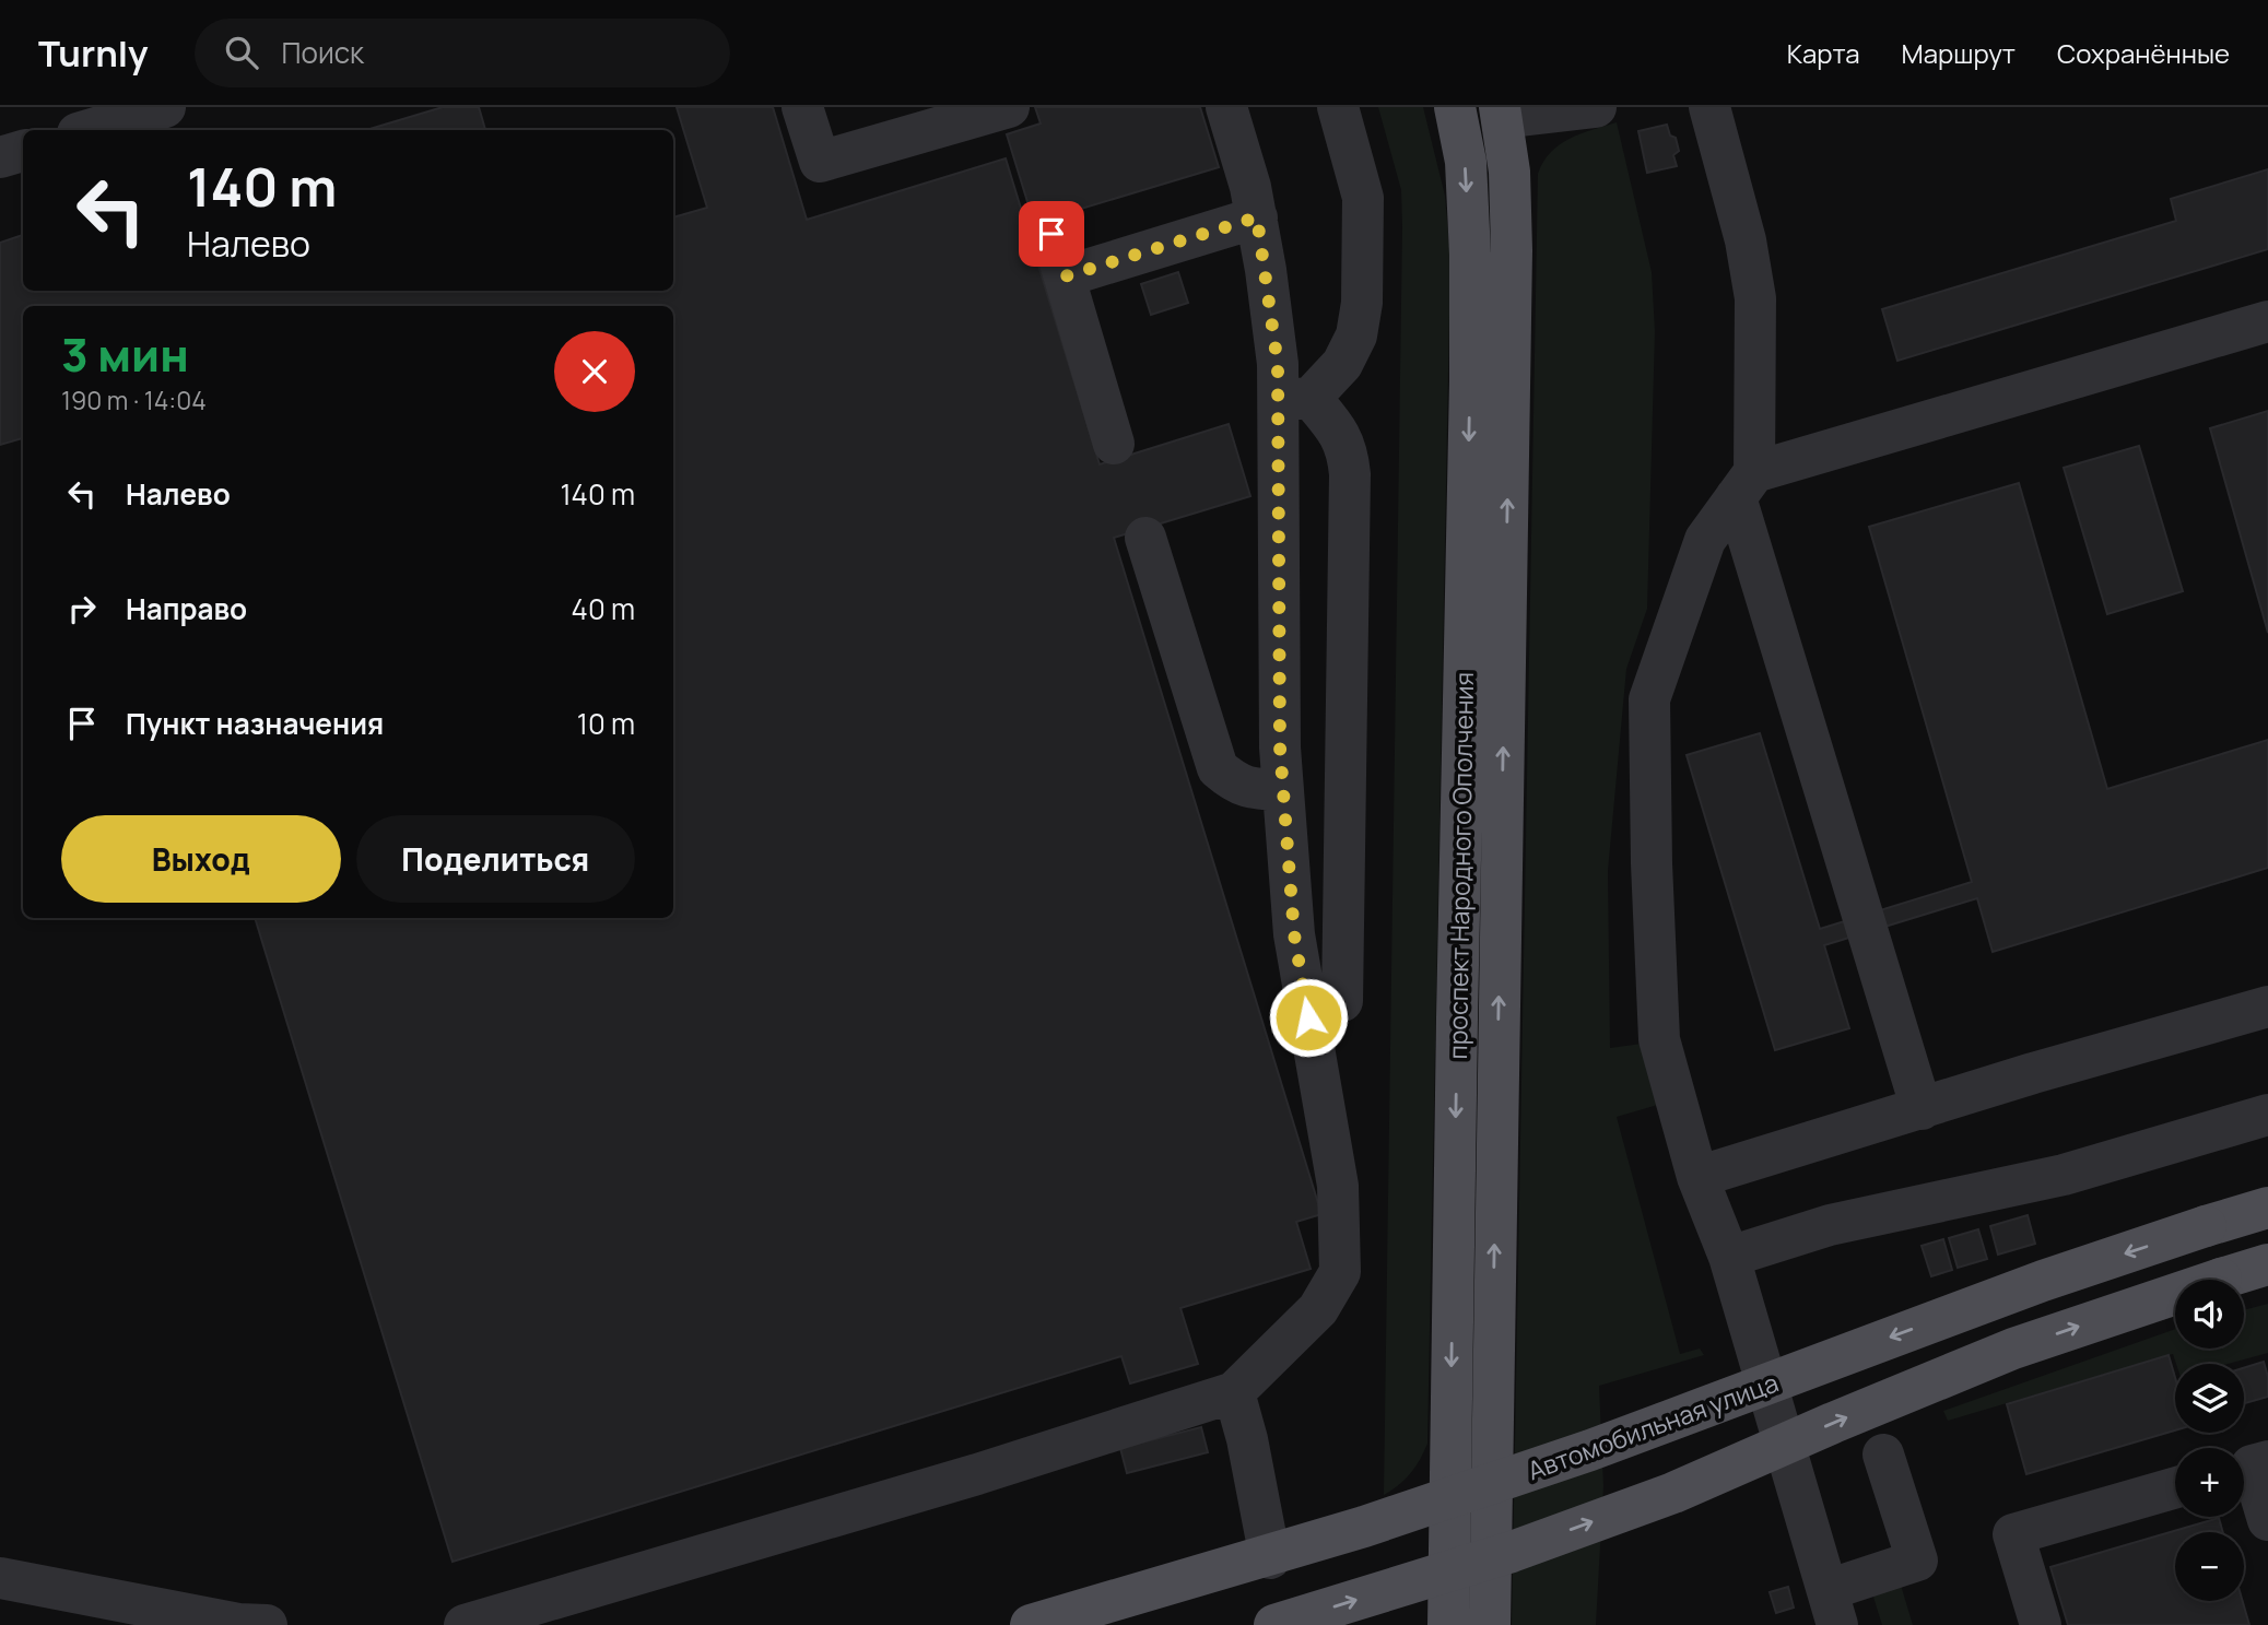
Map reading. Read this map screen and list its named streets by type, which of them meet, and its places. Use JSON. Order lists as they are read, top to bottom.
{
  "streets": {
    "main road": ["проспект Народного Ополчения", "Автомобильная улица"]
  },
  "page": {
    "header": "Turnly",
    "search": "Поиск",
    "nav": ["Карта", "Маршрут", "Сохранённые"],
    "turn": ["140 m", "Налево"],
    "heading": ["3 мин", "190 m · 14:04"],
    "list": [
      {
        "name": "Налево",
        "value": "140 m"
      },
      {
        "name": "Направо",
        "value": "40 m"
      },
      {
        "name": "Пункт назначения",
        "value": "10 m"
      }
    ],
    "buttons": ["Выход", "Поделиться"],
    "map_buttons": ["+", "−"]
  }
}
